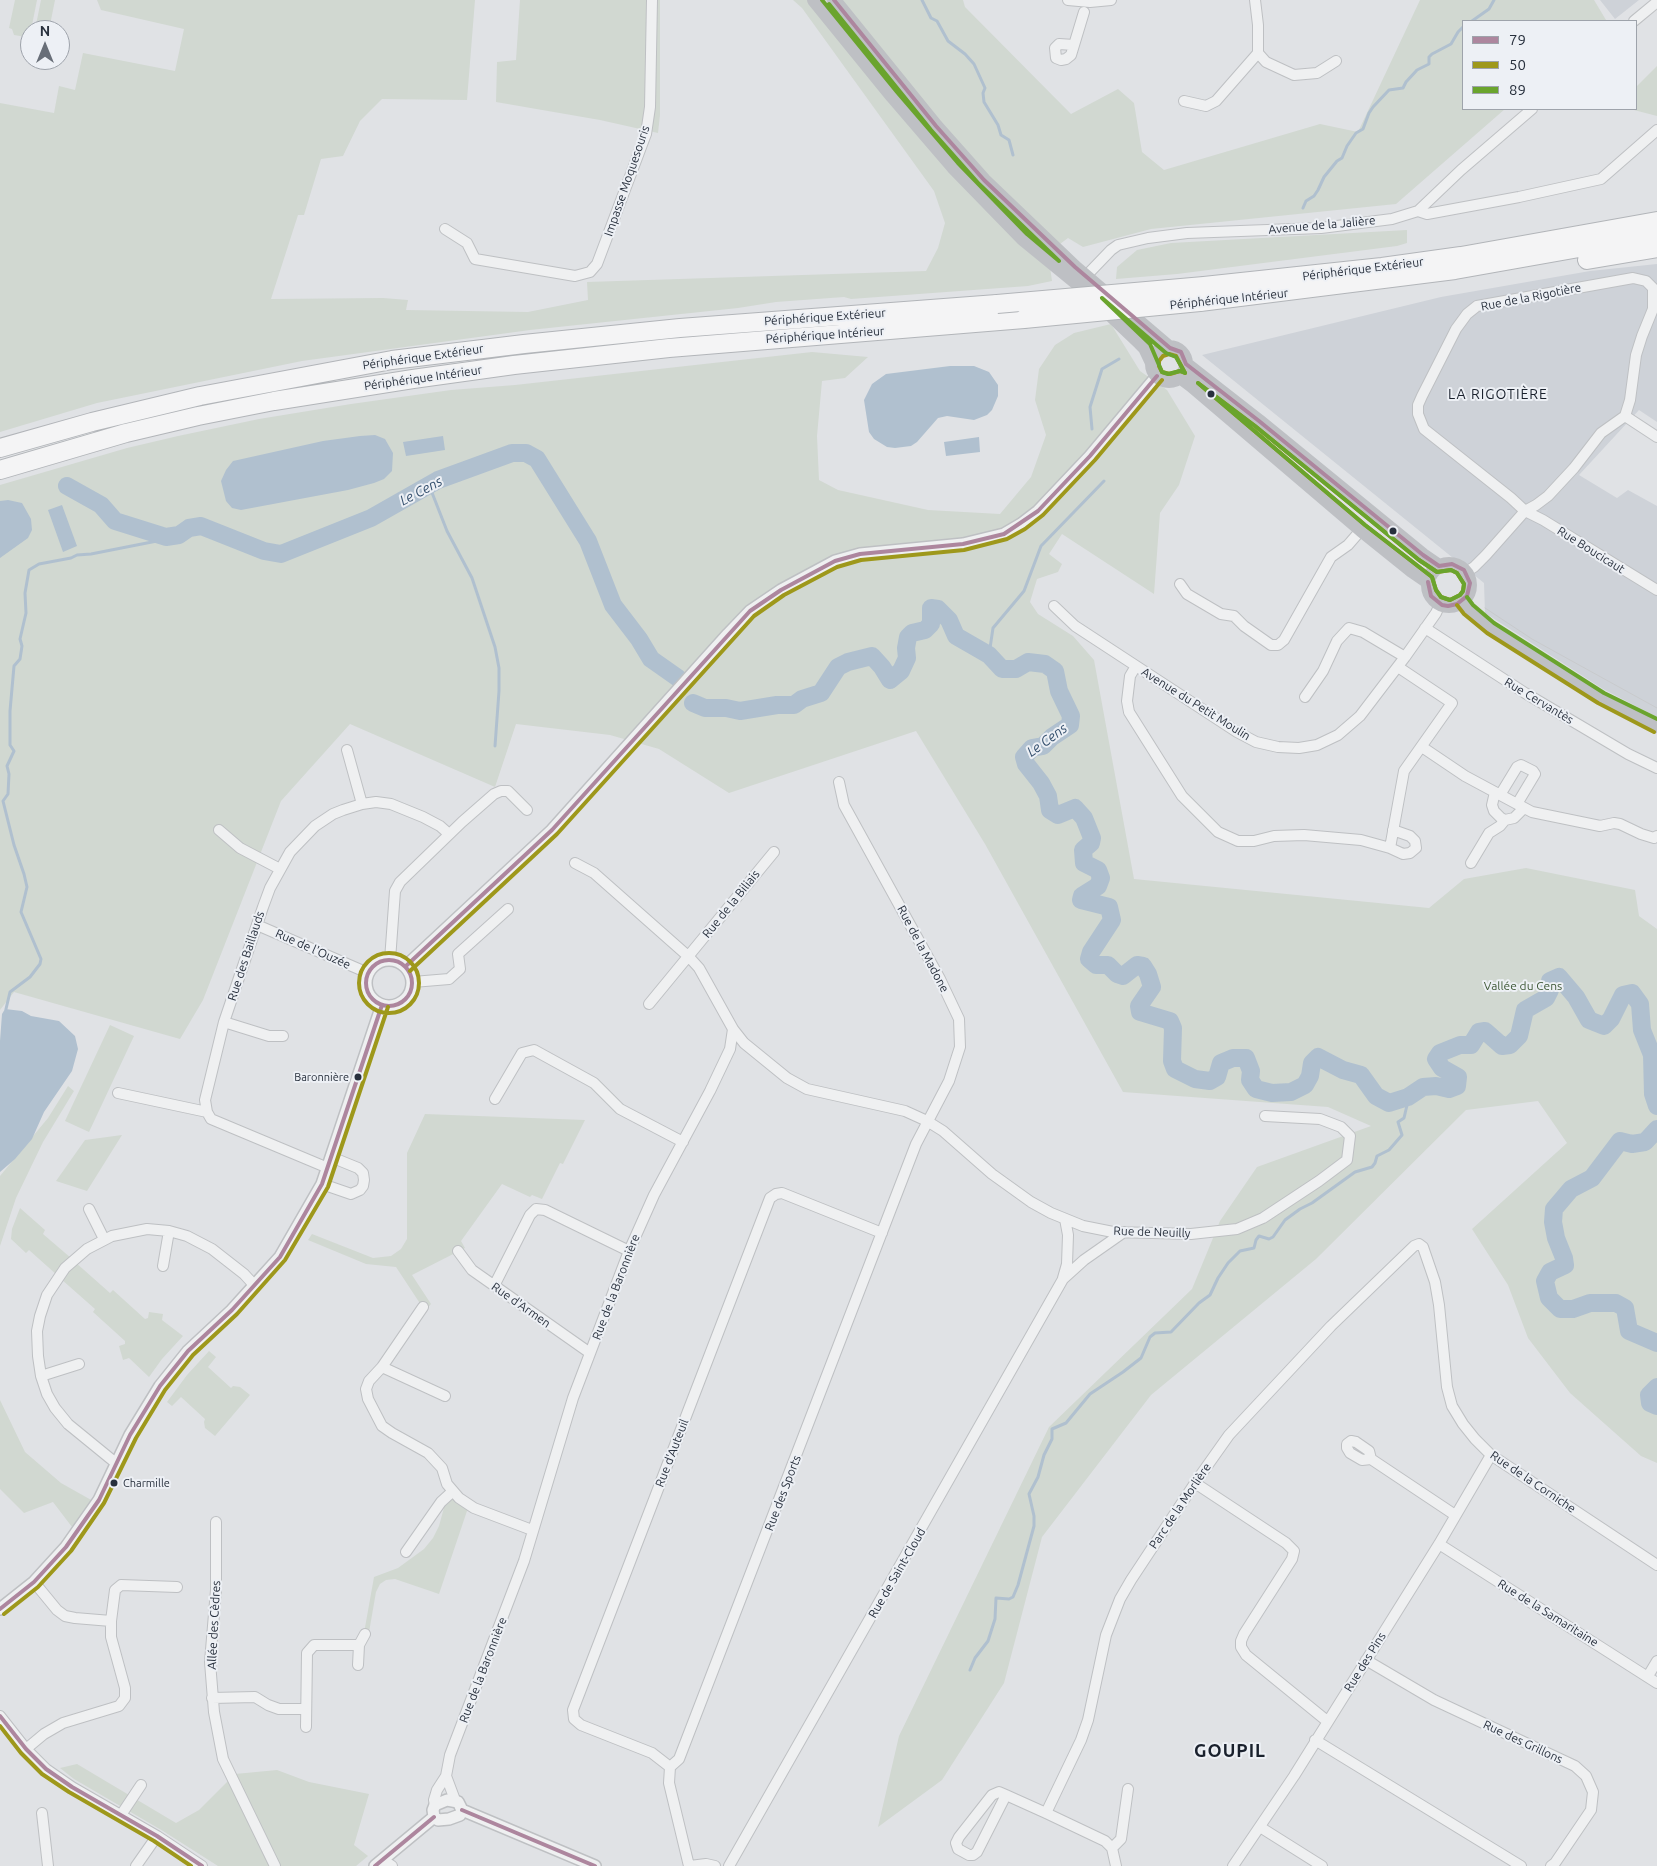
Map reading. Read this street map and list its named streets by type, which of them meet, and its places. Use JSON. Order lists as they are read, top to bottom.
{
  "streets": {
    "highway": ["Périphérique Extérieur", "Périphérique Intérieur"],
    "street": [
      "Impasse Moquesouris",
      "Avenue de la Jalière",
      "Rue de la Rigotière",
      "Rue Boucicaut",
      "Rue Cervantès",
      "Avenue du Petit Moulin",
      "Rue de la Biliais",
      "Rue de l'Ouzée",
      "Rue de la Madone",
      "Rue des Baillauds",
      "Rue de Neuilly",
      "Rue de la Baronnière",
      "Rue d'Armen",
      "Rue d'Auteuil",
      "Rue de la Corniche",
      "Rue des Sports",
      "Parc de la Morlière",
      "Rue de Saint-Cloud",
      "Rue de la Samaritaine",
      "Allée des Cèdres",
      "Rue des Pins",
      "Rue des Grillons"
    ]
  },
  "crossings": [
    ["Périphérique Extérieur", "Périphérique Intérieur"],
    ["Rue de la Rigotière", "Rue Boucicaut"],
    ["Rue Cervantès", "Avenue du Petit Moulin"],
    ["Rue de l'Ouzée", "Rue des Baillauds"],
    ["Rue de la Madone", "Rue de Neuilly"],
    ["Rue de la Madone", "Rue des Sports"],
    ["Rue de Neuilly", "Rue de la Baronnière"],
    ["Rue de Neuilly", "Rue des Sports"],
    ["Rue de Neuilly", "Rue de Saint-Cloud"],
    ["Rue de la Baronnière", "Rue d'Armen"],
    ["Rue d'Auteuil", "Rue des Sports"],
    ["Rue de la Corniche", "Parc de la Morlière"],
    ["Rue de la Corniche", "Rue des Pins"],
    ["Rue de la Samaritaine", "Rue des Pins"],
    ["Rue des Pins", "Rue des Grillons"]
  ],
  "districts": ["LA RIGOTIÈRE", "GOUPIL"],
  "water": ["Le Cens"],
  "parks": ["Vallée du Cens"],
  "places": ["Baronnière", "Charmille"],
  "lines": ["transit line 79", "transit line 89", "transit line 50"],
  "legend": ["79", "50", "89"],
  "north": "top"
}
